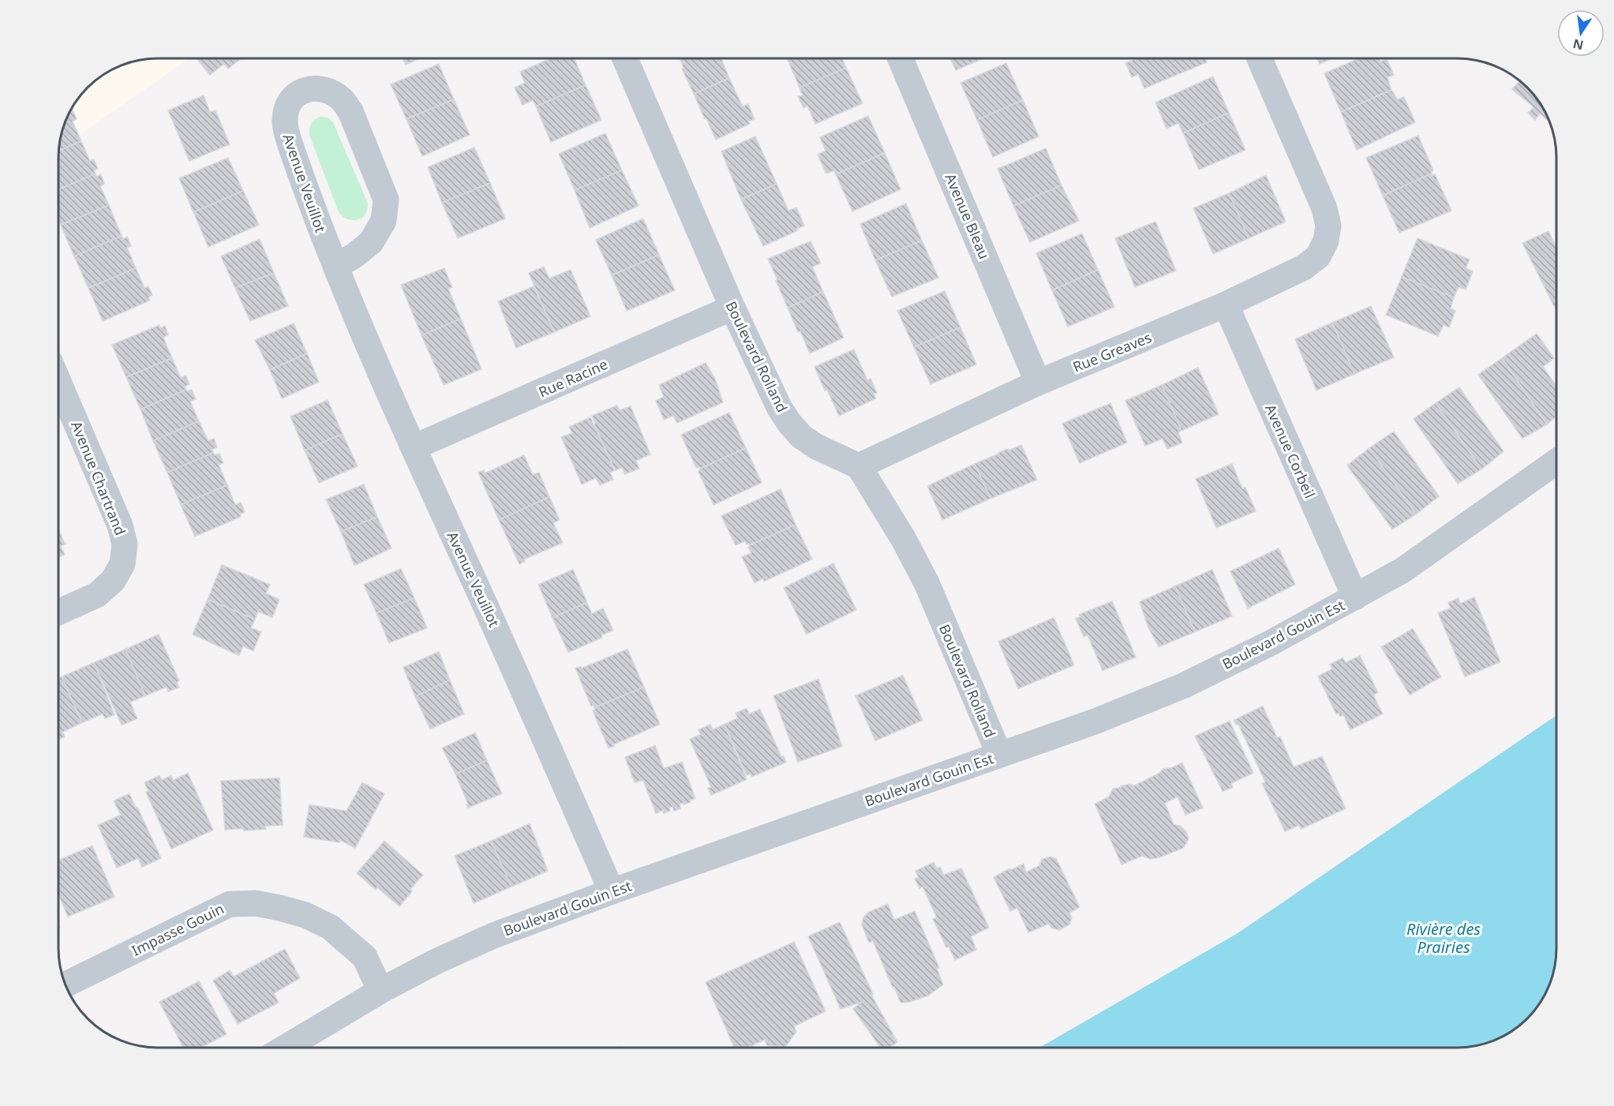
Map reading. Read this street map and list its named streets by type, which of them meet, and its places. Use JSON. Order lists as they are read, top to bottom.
{
  "streets": {
    "street": [
      "Avenue Veuillot",
      "Avenue Bleau",
      "Rue Greaves",
      "Boulevard Rolland",
      "Rue Racine",
      "Avenue Corbeil",
      "Avenue Chartrand",
      "Boulevard Gouin Est",
      "Impasse Gouin"
    ]
  },
  "crossings": [
    ["Avenue Veuillot", "Rue Racine"],
    ["Avenue Veuillot", "Boulevard Gouin Est"],
    ["Avenue Bleau", "Rue Greaves"],
    ["Rue Greaves", "Boulevard Rolland"],
    ["Rue Greaves", "Avenue Corbeil"],
    ["Boulevard Rolland", "Rue Racine"],
    ["Boulevard Rolland", "Boulevard Gouin Est"],
    ["Avenue Corbeil", "Boulevard Gouin Est"],
    ["Boulevard Gouin Est", "Impasse Gouin"]
  ],
  "water": ["Rivière des Prairies"],
  "north": "bottom"
}
